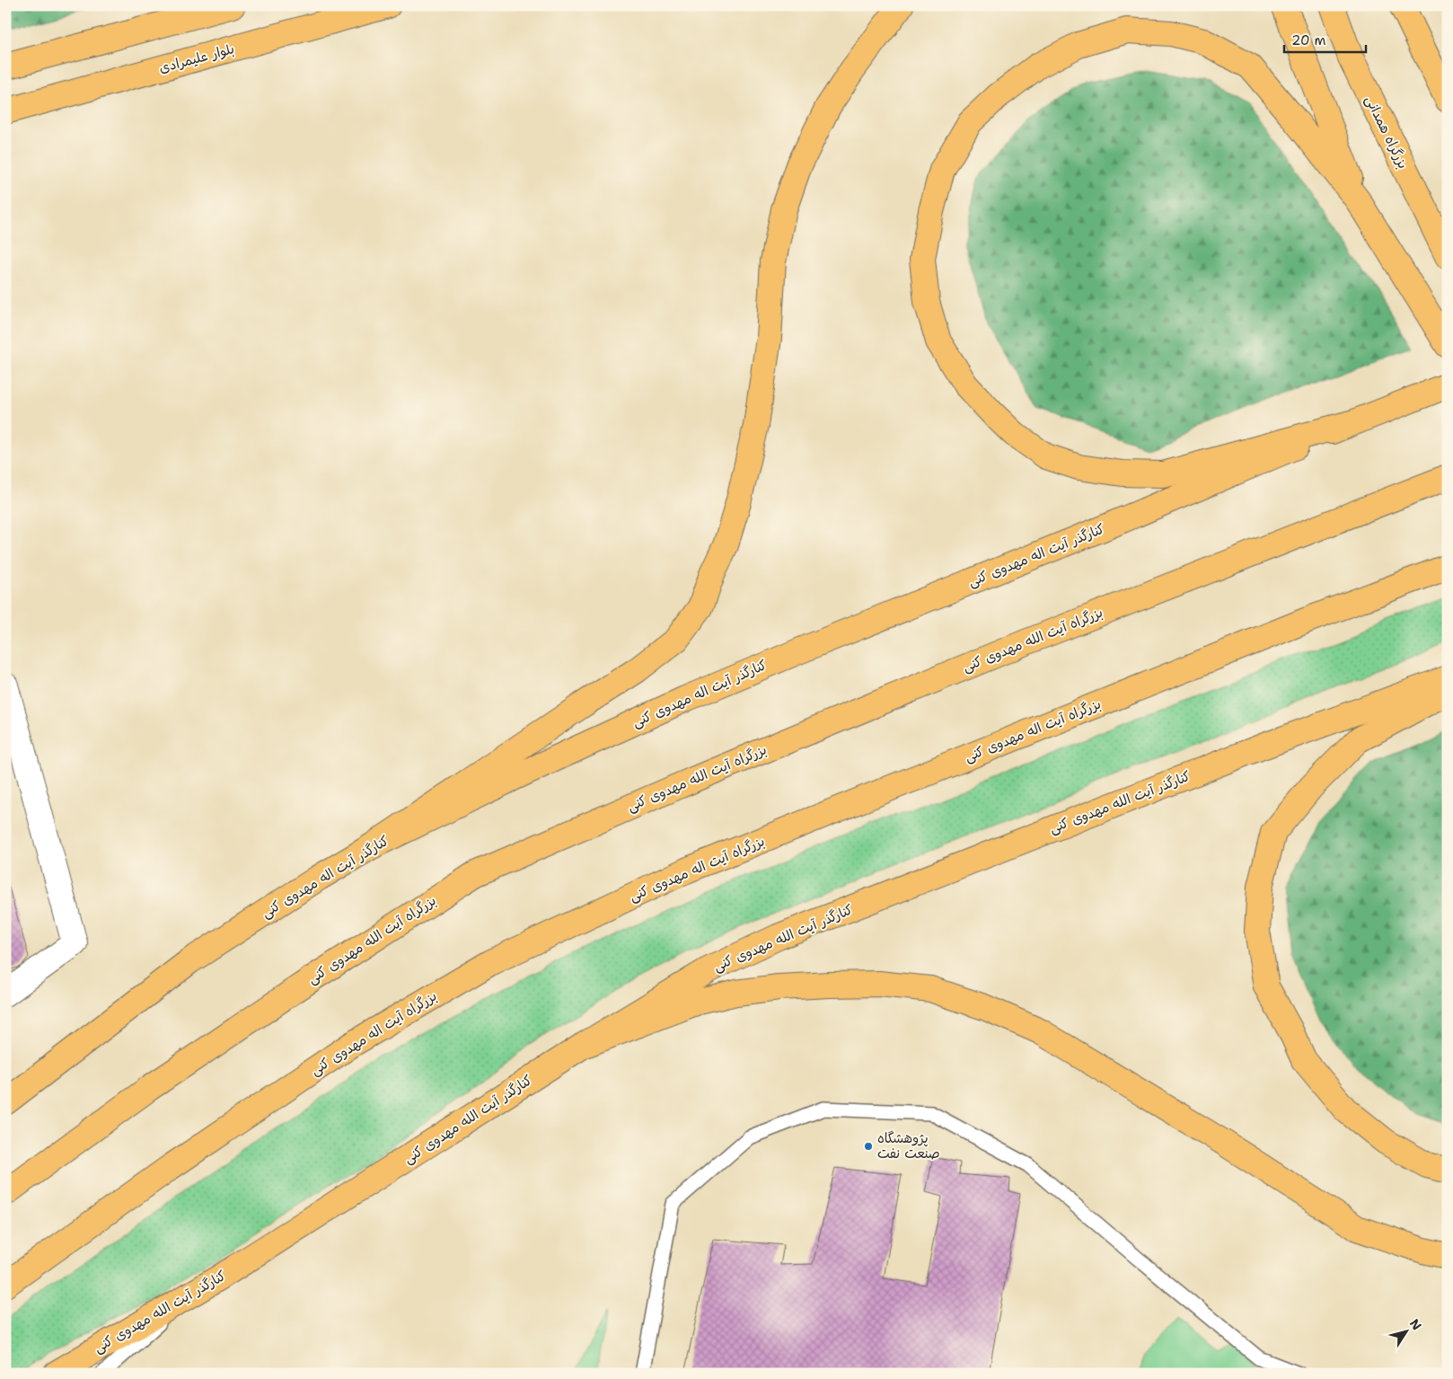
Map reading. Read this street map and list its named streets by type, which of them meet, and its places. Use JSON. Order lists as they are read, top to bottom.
{
  "streets": {
    "main road": [
      "بلوار علیمرادی",
      "بزرگراه همدانی",
      "کنارگذر آیت اله مهدوی کنی",
      "بزرگراه آیت الله مهدوی کنی",
      "بزرگراه آیت اله مهدوی کنی",
      "کنارگذر آیت الله مهدوی کنی"
    ]
  },
  "places": ["پژوهشگاه صنعت نفت"],
  "scale_bar": "20 m",
  "north": "top right"
}
